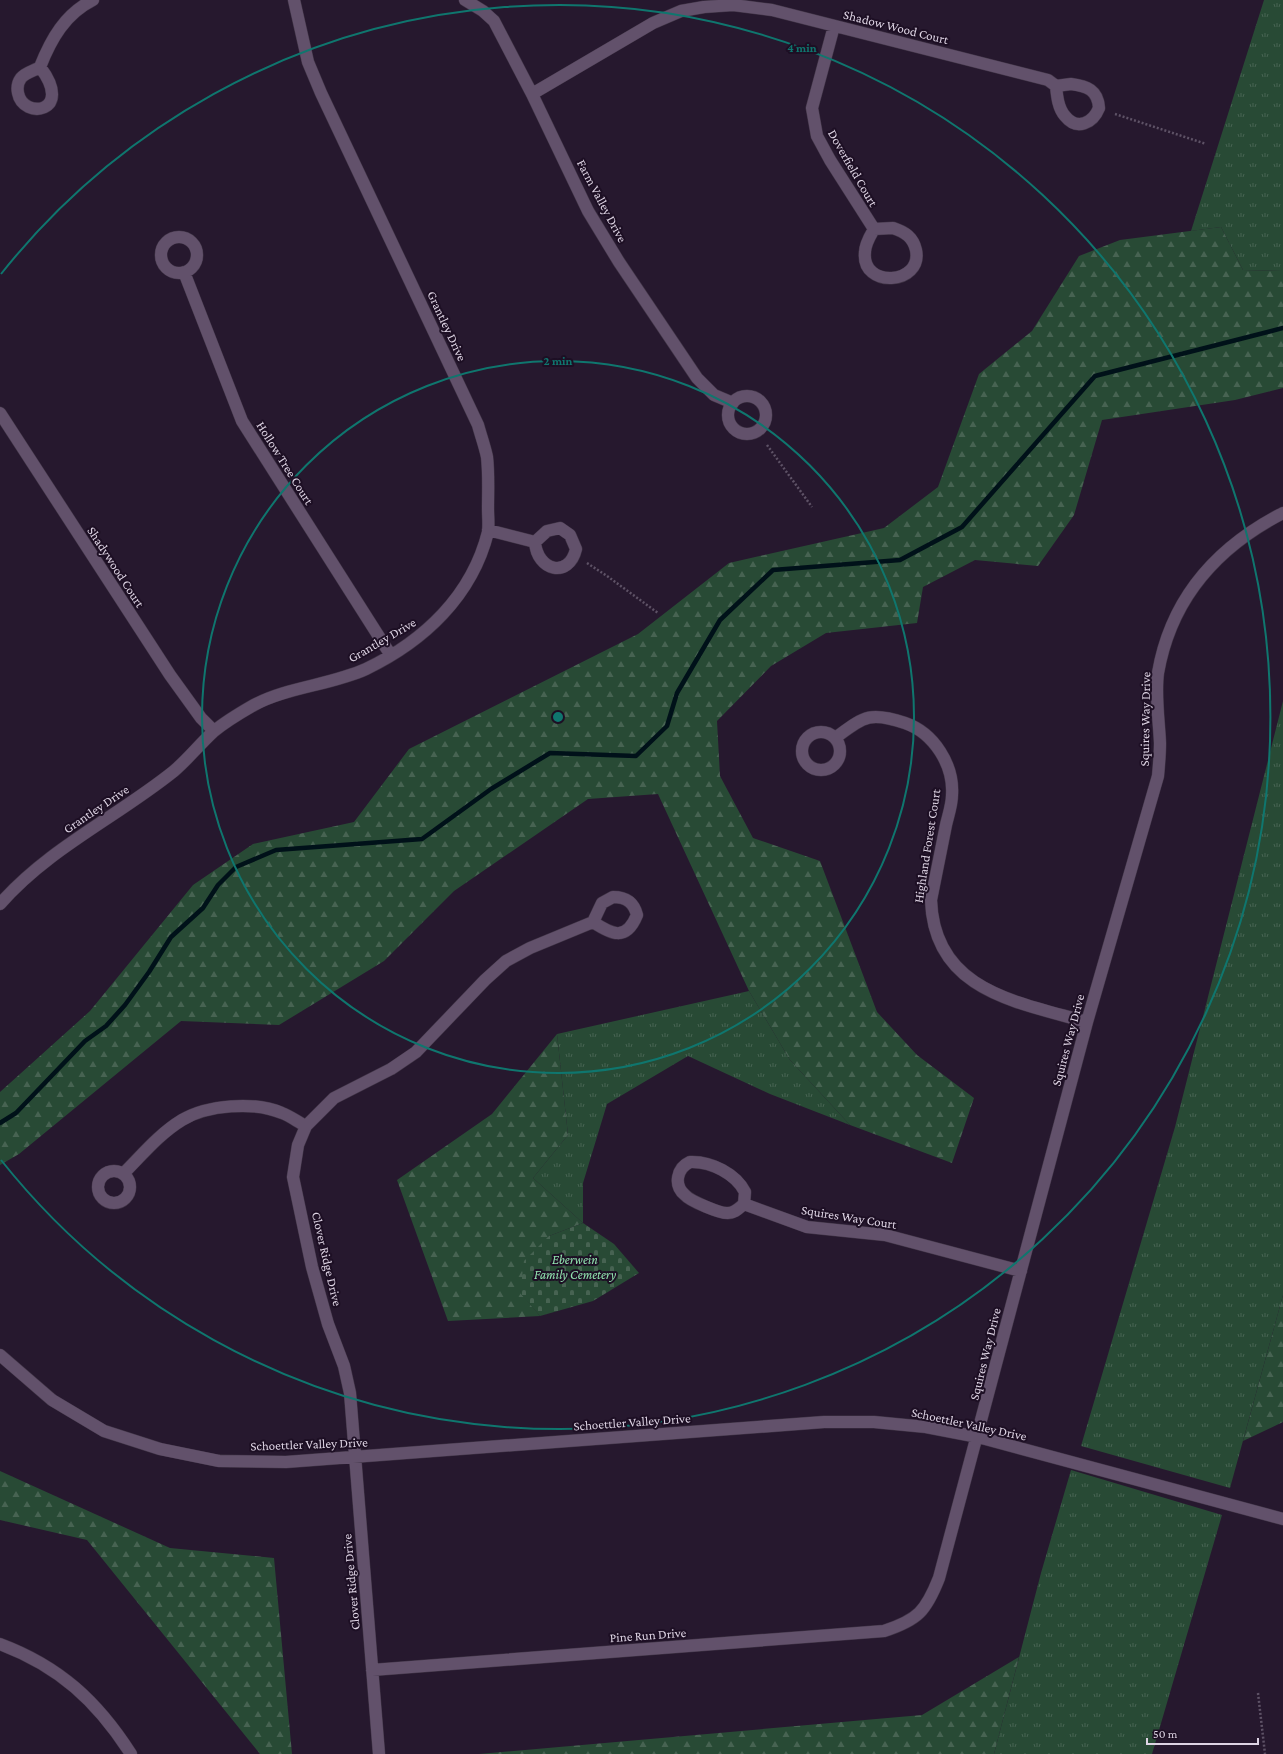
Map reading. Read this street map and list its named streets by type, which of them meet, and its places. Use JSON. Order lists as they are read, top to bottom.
{
  "streets": {
    "street": [
      "Shadow Wood Court",
      "Doverfield Court",
      "Farm Valley Drive",
      "Grantley Drive",
      "Hollow Tree Court",
      "Shadywood Court",
      "Squires Way Drive",
      "Highland Forest Court",
      "Squires Way Court",
      "Clover Ridge Drive",
      "Schoettler Valley Drive",
      "Pine Run Drive"
    ]
  },
  "crossings": [
    ["Shadow Wood Court", "Doverfield Court"],
    ["Shadow Wood Court", "Farm Valley Drive"],
    ["Grantley Drive", "Hollow Tree Court"],
    ["Grantley Drive", "Shadywood Court"],
    ["Squires Way Drive", "Highland Forest Court"],
    ["Squires Way Drive", "Squires Way Court"],
    ["Squires Way Drive", "Schoettler Valley Drive"],
    ["Squires Way Drive", "Pine Run Drive"],
    ["Clover Ridge Drive", "Schoettler Valley Drive"],
    ["Clover Ridge Drive", "Pine Run Drive"]
  ],
  "parks": ["Eberwein Family Cemetery"],
  "scale_bar": "50 m",
  "rings": ["4 min", "2 min"]
}
